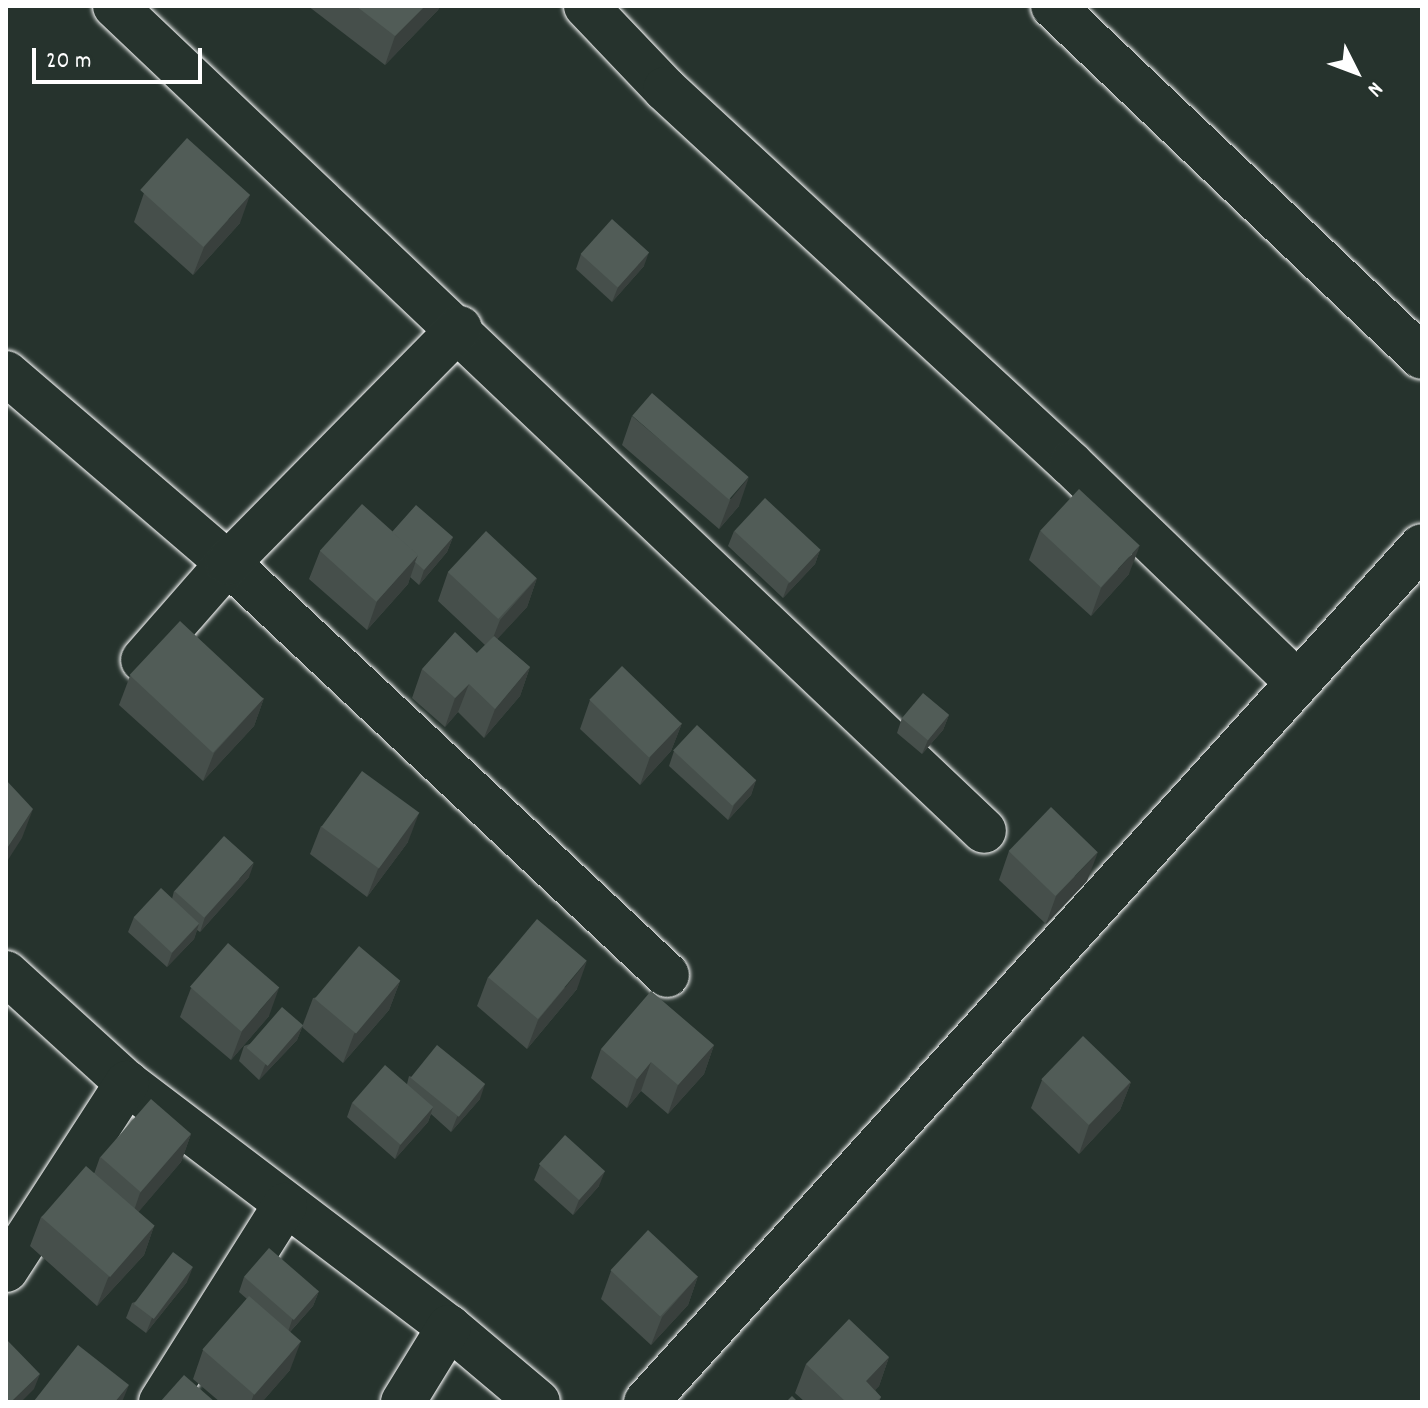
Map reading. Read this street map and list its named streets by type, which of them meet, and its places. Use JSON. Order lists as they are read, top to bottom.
{
  "scale_bar": "20 m",
  "north": "bottom right"
}
